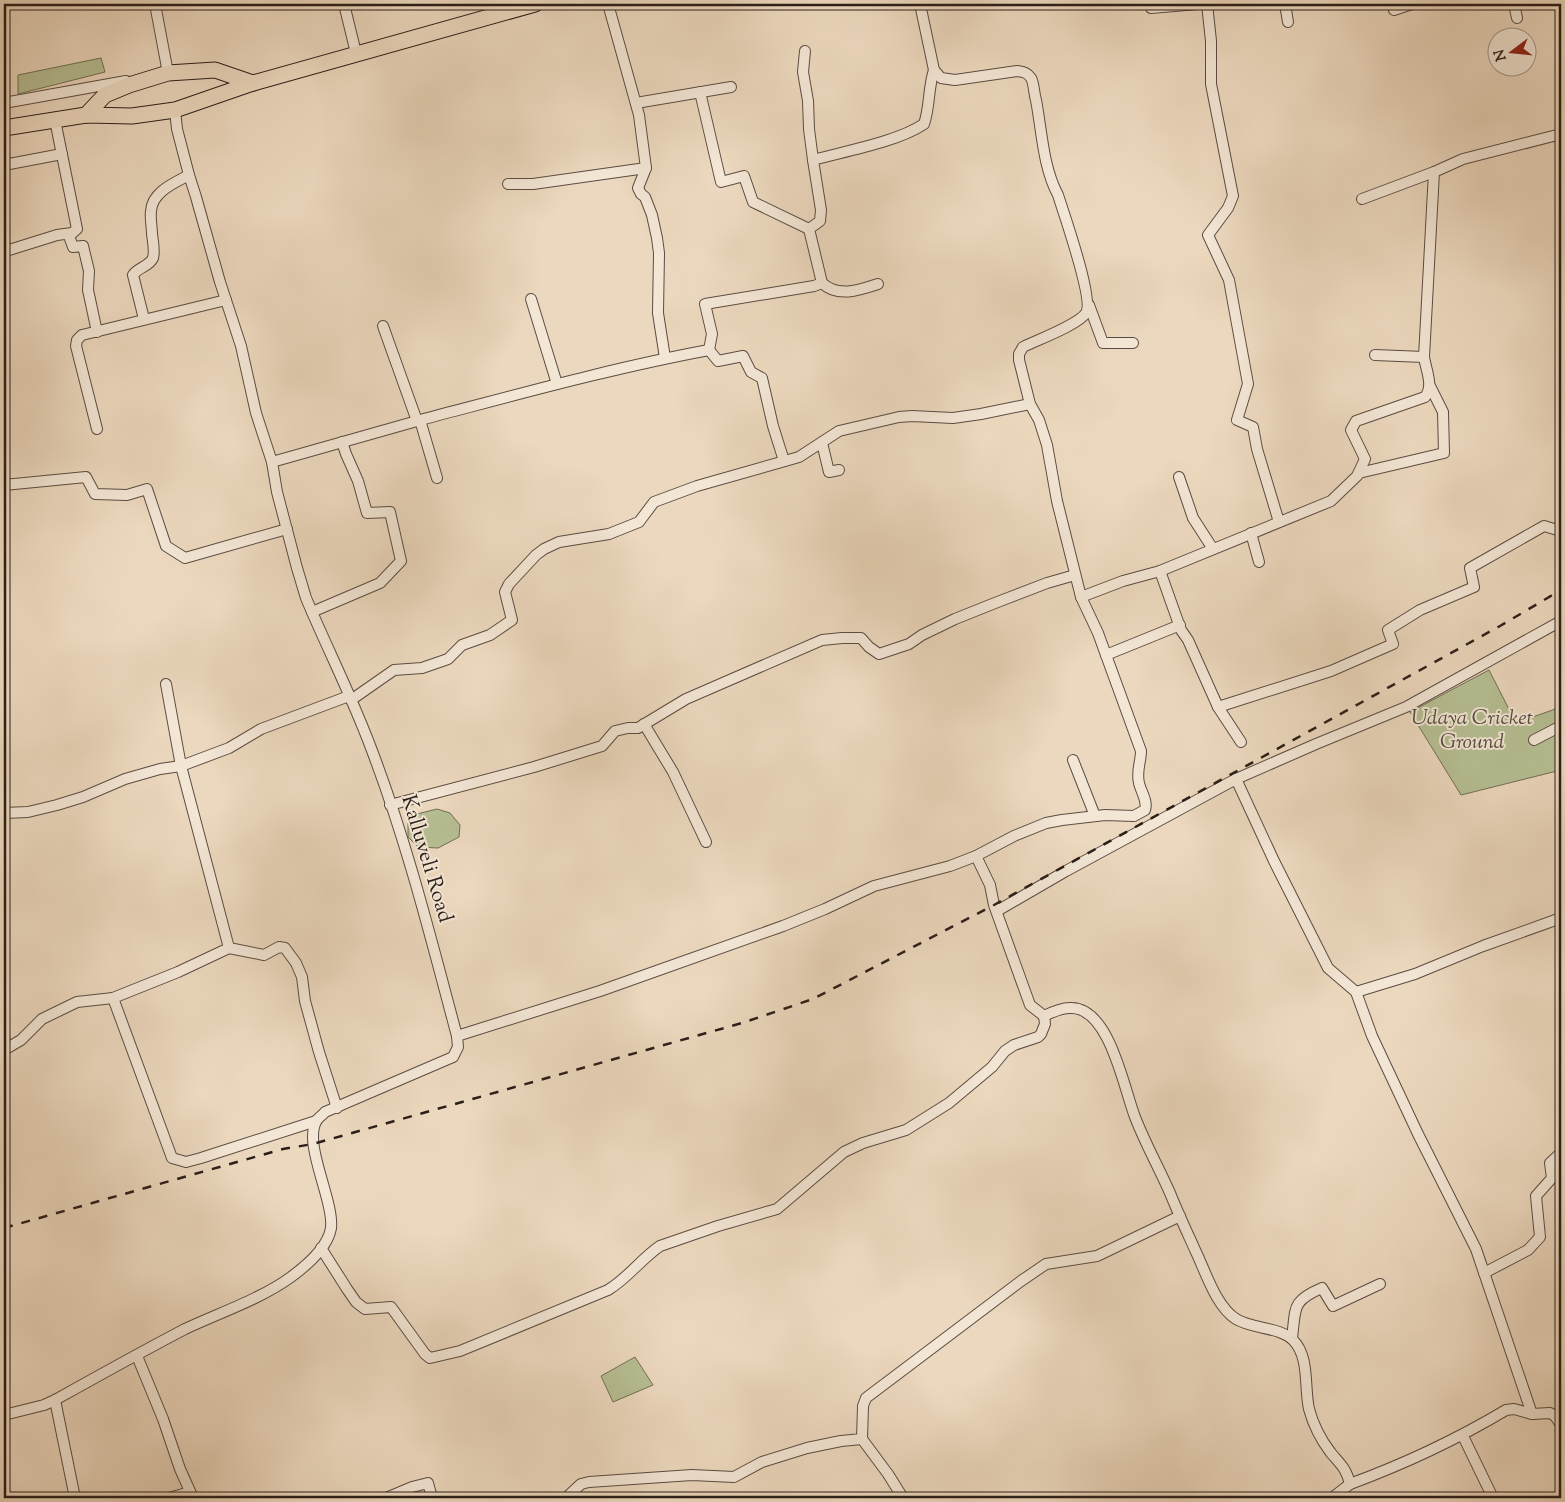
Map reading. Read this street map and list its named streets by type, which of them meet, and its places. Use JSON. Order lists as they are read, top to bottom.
{
  "streets": {
    "street": ["Kalluveli Road"]
  },
  "parks": ["Udaya Cricket Ground"],
  "north": "left"
}
